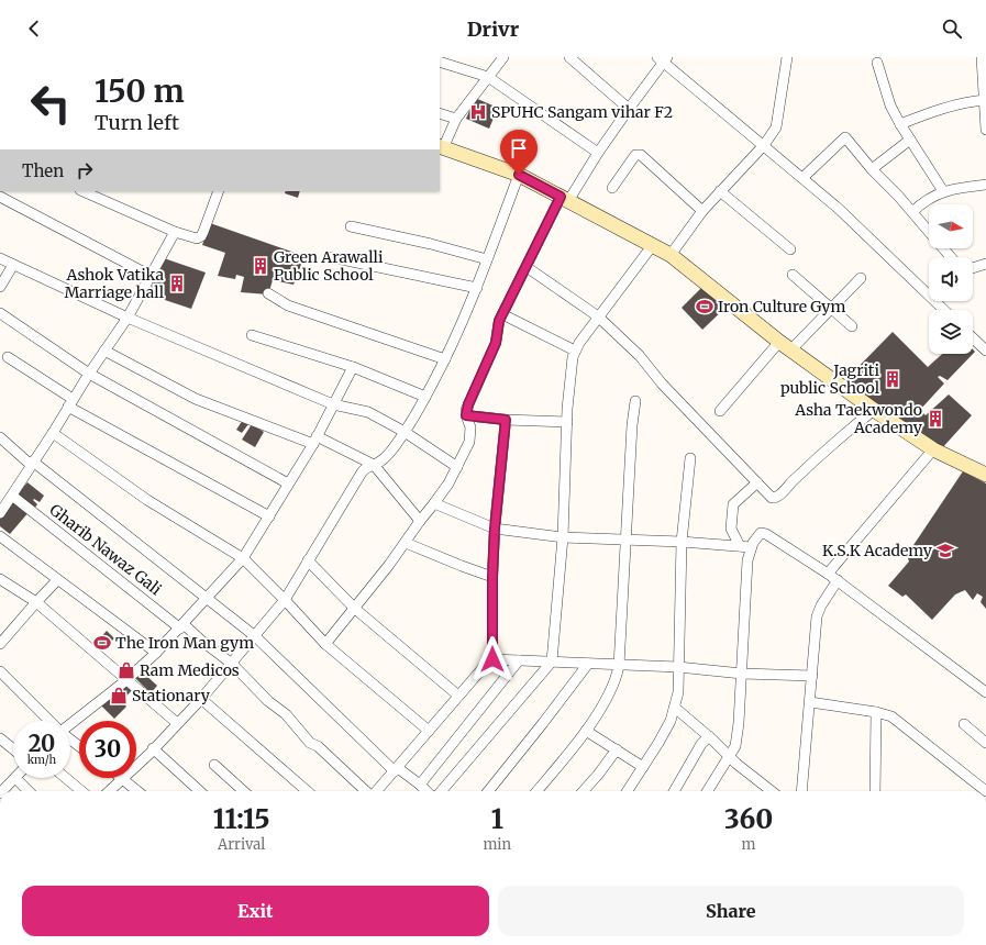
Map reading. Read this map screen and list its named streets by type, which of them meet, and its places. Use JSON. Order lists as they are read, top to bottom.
{
  "streets": {
    "street": ["Gharib Nawaz Gali"]
  },
  "places": {
    "hospital": ["SPUHC Sangam vihar F2"],
    "building": [
      "Green Arawalli Public School",
      "Ashok Vatika Marriage hall",
      "Jagriti public School",
      "Asha Taekwondo Academy"
    ],
    "sports": ["Iron Culture Gym", "The Iron Man gym"],
    "school or university": ["K.S.K Academy"],
    "shop": ["Ram Medicos", "Stationary"]
  },
  "north": "right",
  "page": {
    "header": "Drivr",
    "turn": ["150 m", "Turn left"],
    "then": "Then",
    "speed": "20 km/h",
    "limit": "30",
    "eta": [
      "11:15",
      "Arrival",
      "1",
      "min",
      "360",
      "m"
    ],
    "buttons": ["Exit", "Share"]
  }
}
